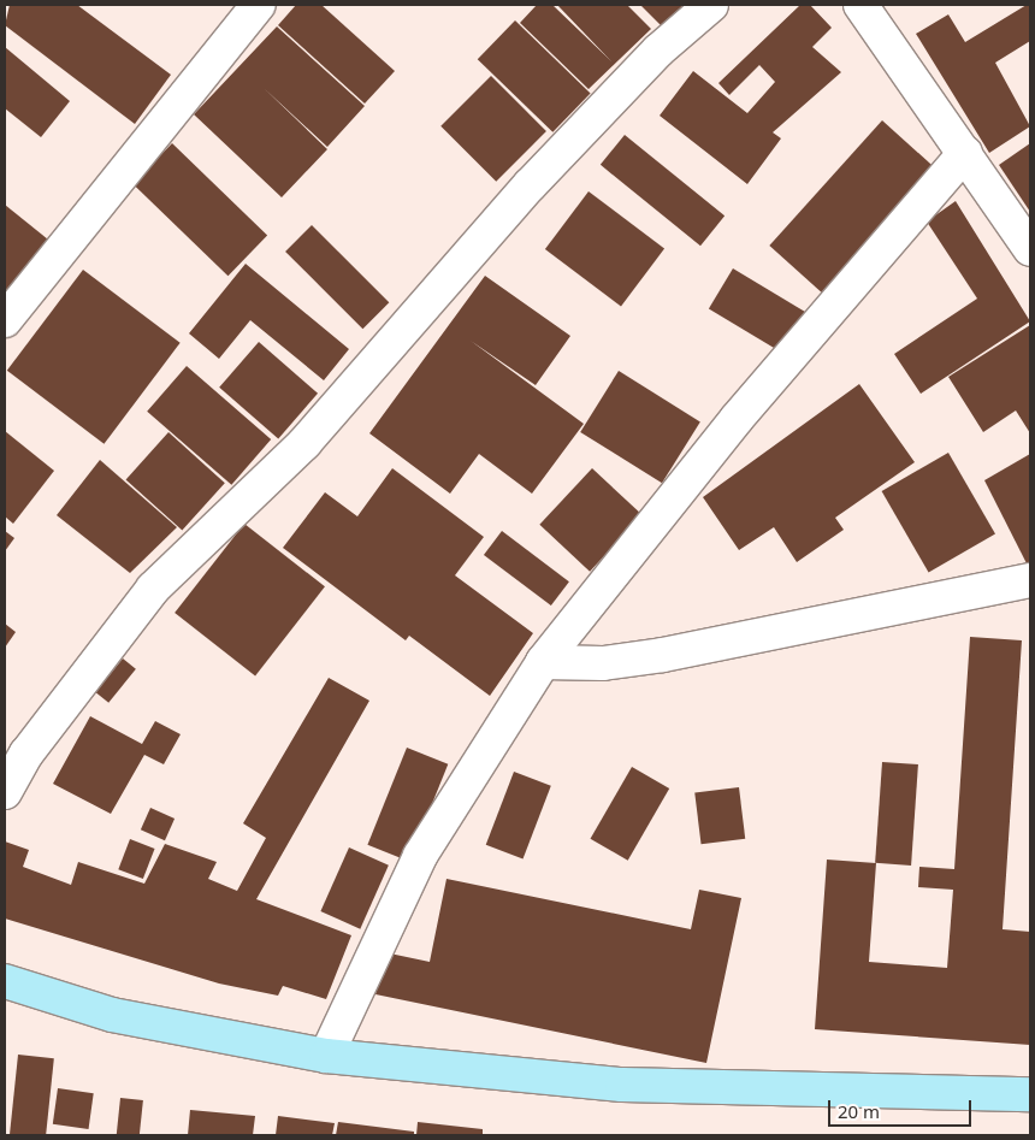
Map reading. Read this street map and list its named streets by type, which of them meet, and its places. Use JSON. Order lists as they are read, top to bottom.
{
  "scale_bar": "20 m"
}
